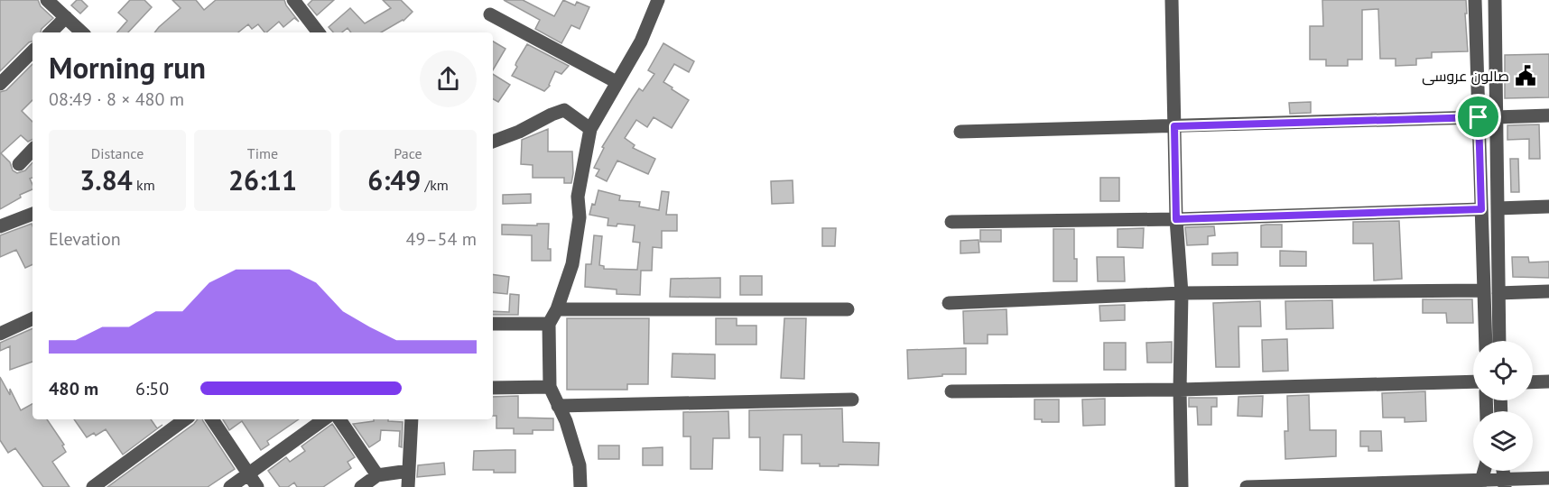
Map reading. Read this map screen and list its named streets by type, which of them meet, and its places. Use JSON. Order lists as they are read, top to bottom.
{
  "places": {
    "public building": ["صالون عروسی"]
  },
  "page": {
    "heading": ["Morning run", "08:49 · 8 × 480 m"],
    "stats": [
      ["Distance", "3.84 km"],
      ["Time", "26:11"],
      ["Pace", "6:49 /km"]
    ],
    "chart": ["Elevation", "49–54 m"],
    "list": [
      {
        "name": "480 m",
        "note": "6:50"
      }
    ]
  }
}
